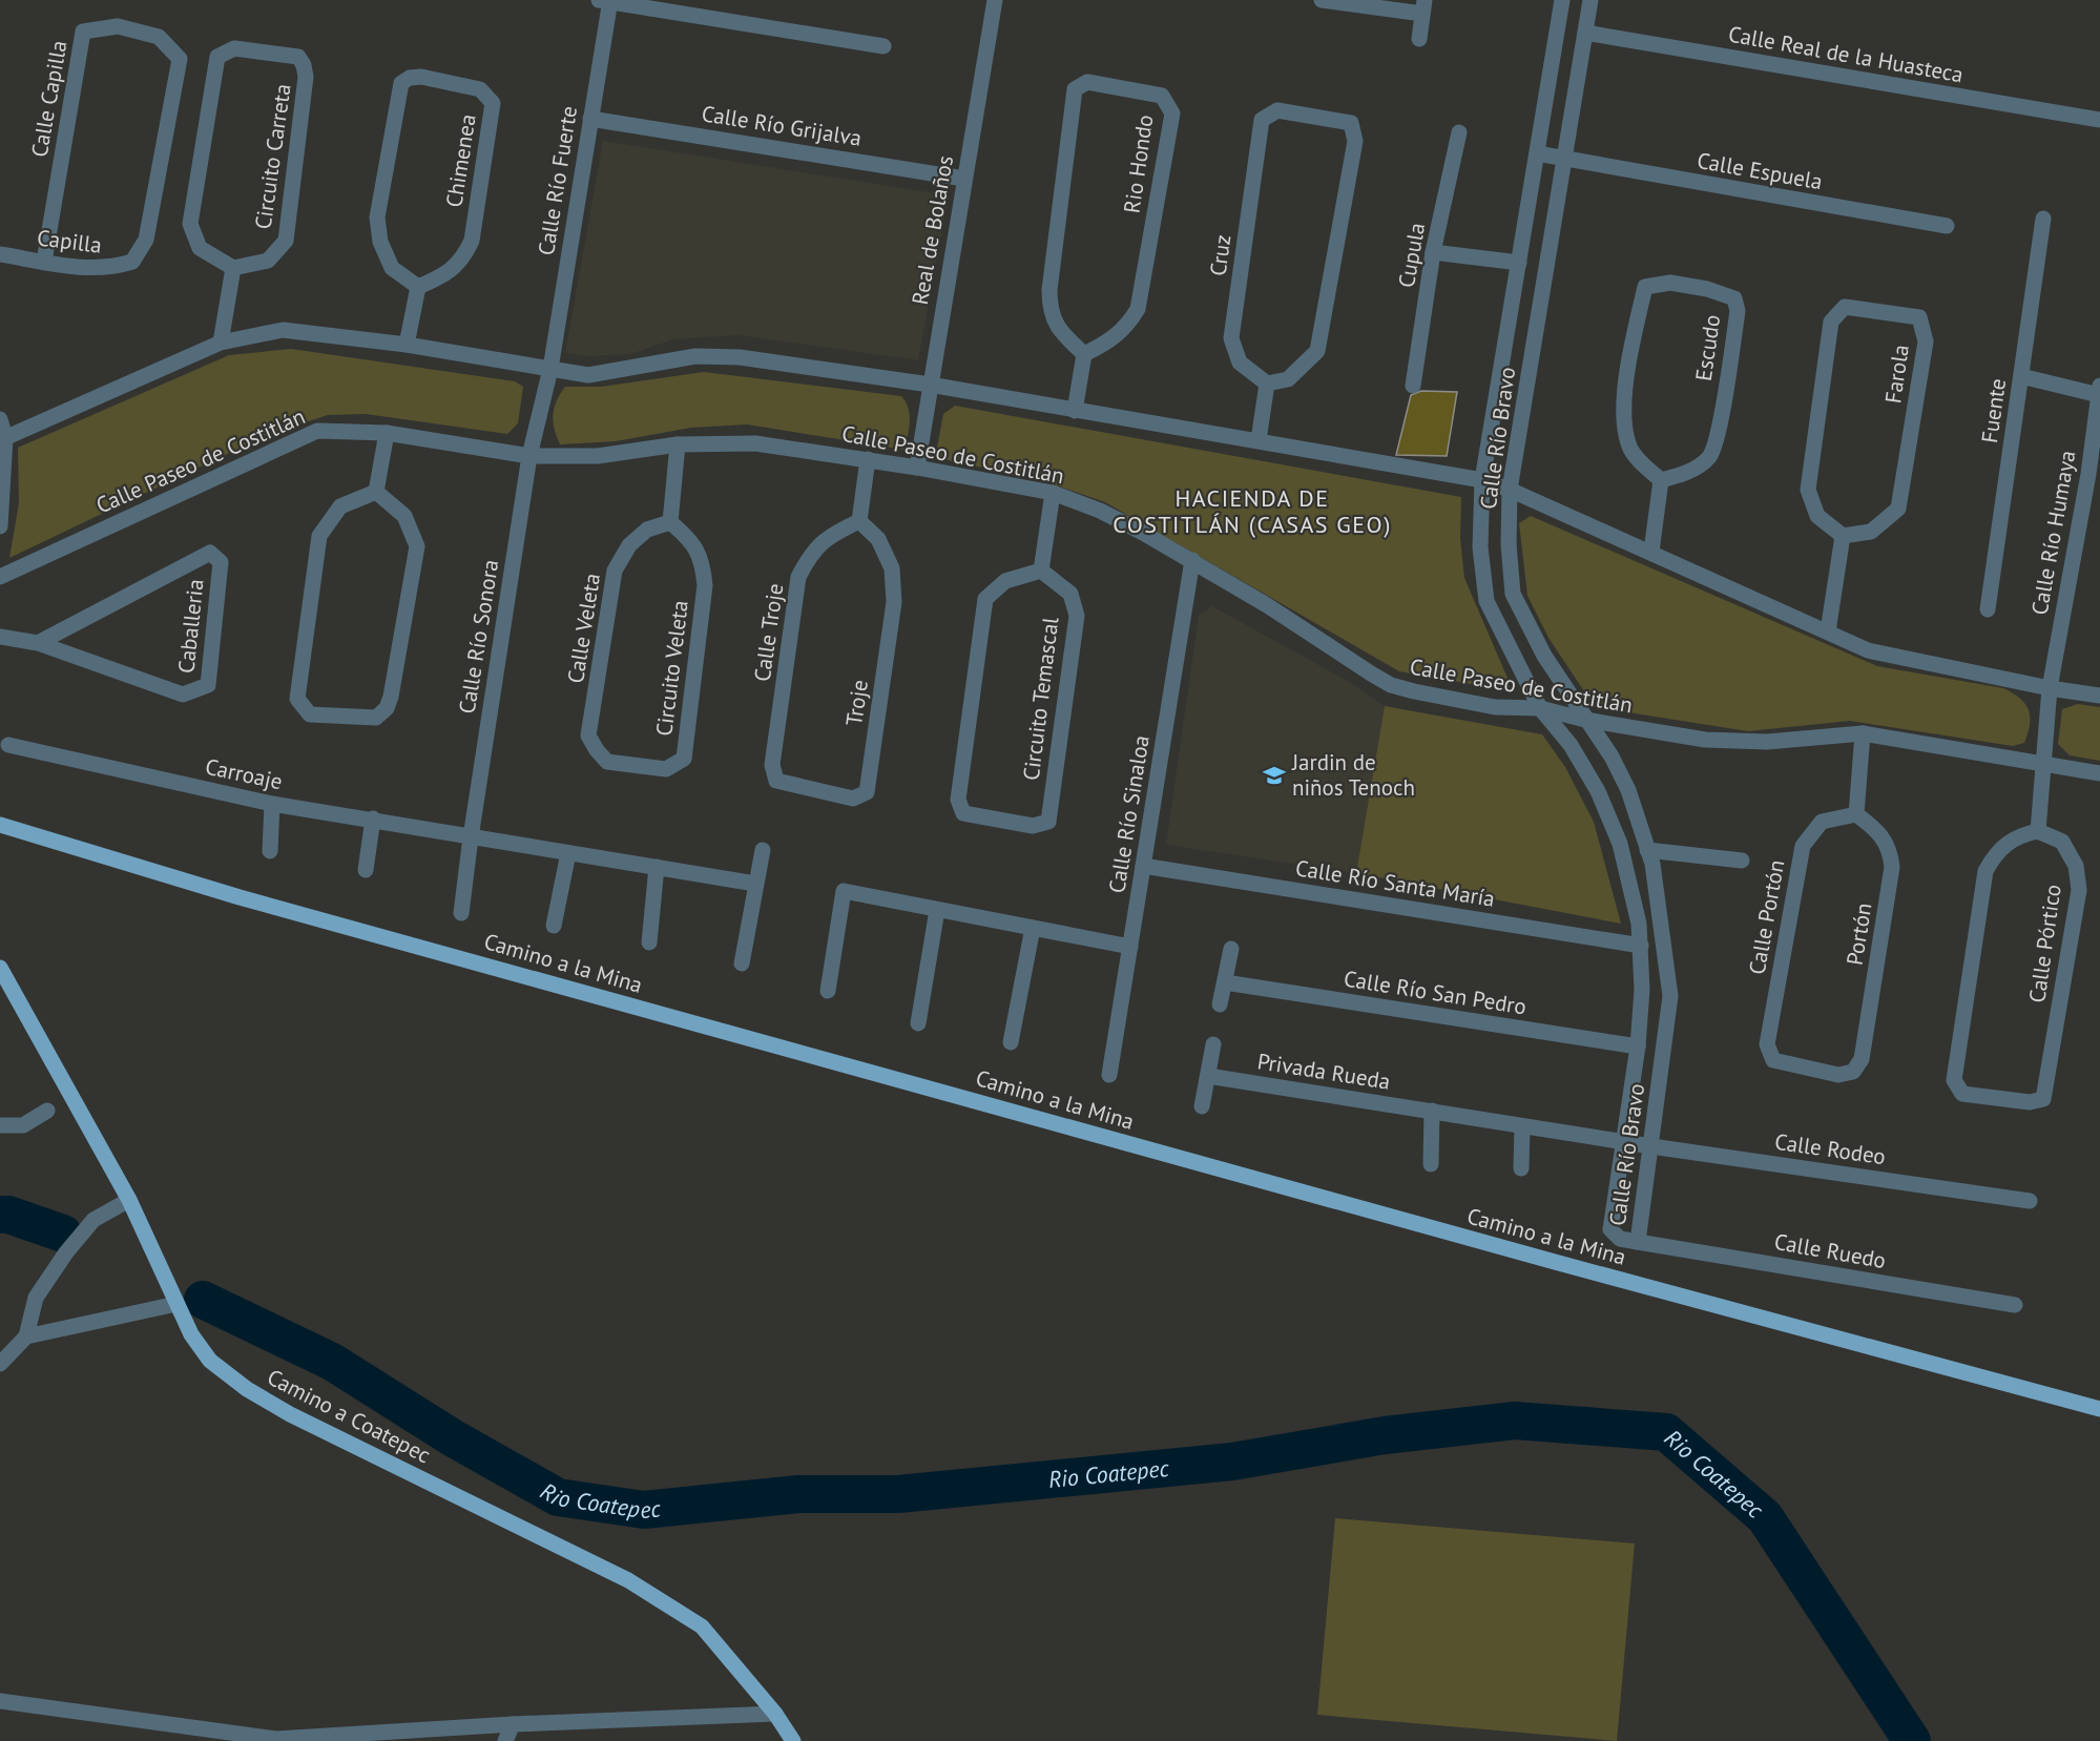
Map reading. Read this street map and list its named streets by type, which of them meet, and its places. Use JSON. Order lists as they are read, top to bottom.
{
  "streets": {
    "main road": ["Camino a la Mina", "Camino a Coatepec"],
    "street": [
      "Calle Real de la Huasteca",
      "Calle Capilla",
      "Calle Río Grijalva",
      "Circuito Carreta",
      "Chimenea",
      "Rio Hondo",
      "Calle Espuela",
      "Calle Río Fuerte",
      "Real de Bolaños",
      "Capilla",
      "Cruz",
      "Cupula",
      "Escudo",
      "Farola",
      "Fuente",
      "Calle Río Bravo",
      "Calle Paseo de Costitlán",
      "Calle Río Humaya",
      "Caballeria",
      "Calle Veleta",
      "Calle Troje",
      "Calle Río Sonora",
      "Circuito Veleta",
      "Circuito Temascal",
      "Troje",
      "Carroaje",
      "Calle Río Sinaloa",
      "Calle Río Santa María",
      "Calle Portón",
      "Portón",
      "Calle Pórtico",
      "Calle Río San Pedro",
      "Privada Rueda",
      "Calle Rodeo",
      "Calle Ruedo"
    ]
  },
  "crossings": [
    ["Calle Real de la Huasteca", "Calle Río Bravo"],
    ["Calle Capilla", "Capilla"],
    ["Calle Río Grijalva", "Calle Río Fuerte"],
    ["Calle Río Grijalva", "Real de Bolaños"],
    ["Calle Espuela", "Calle Río Bravo"],
    ["Calle Río Fuerte", "Calle Río Sonora"],
    ["Real de Bolaños", "Calle Paseo de Costitlán"],
    ["Calle Río Bravo", "Calle Paseo de Costitlán"],
    ["Calle Río Bravo", "Calle Río Santa María"],
    ["Calle Río Bravo", "Calle Río San Pedro"],
    ["Calle Río Bravo", "Privada Rueda"],
    ["Calle Río Bravo", "Calle Rodeo"],
    ["Calle Río Bravo", "Calle Ruedo"],
    ["Calle Paseo de Costitlán", "Calle Río Humaya"],
    ["Calle Paseo de Costitlán", "Calle Río Sonora"],
    ["Calle Paseo de Costitlán", "Calle Río Sinaloa"],
    ["Calle Río Humaya", "Calle Pórtico"],
    ["Calle Veleta", "Circuito Veleta"],
    ["Calle Troje", "Troje"],
    ["Calle Río Sonora", "Carroaje"],
    ["Calle Río Sinaloa", "Calle Río Santa María"],
    ["Calle Portón", "Portón"],
    ["Privada Rueda", "Calle Rodeo"]
  ],
  "districts": ["HACIENDA DE COSTITLÁN (CASAS GEO)"],
  "water": ["Rio Coatepec"],
  "places": {
    "school or university": ["Jardin de niños Tenoch"]
  }
}
